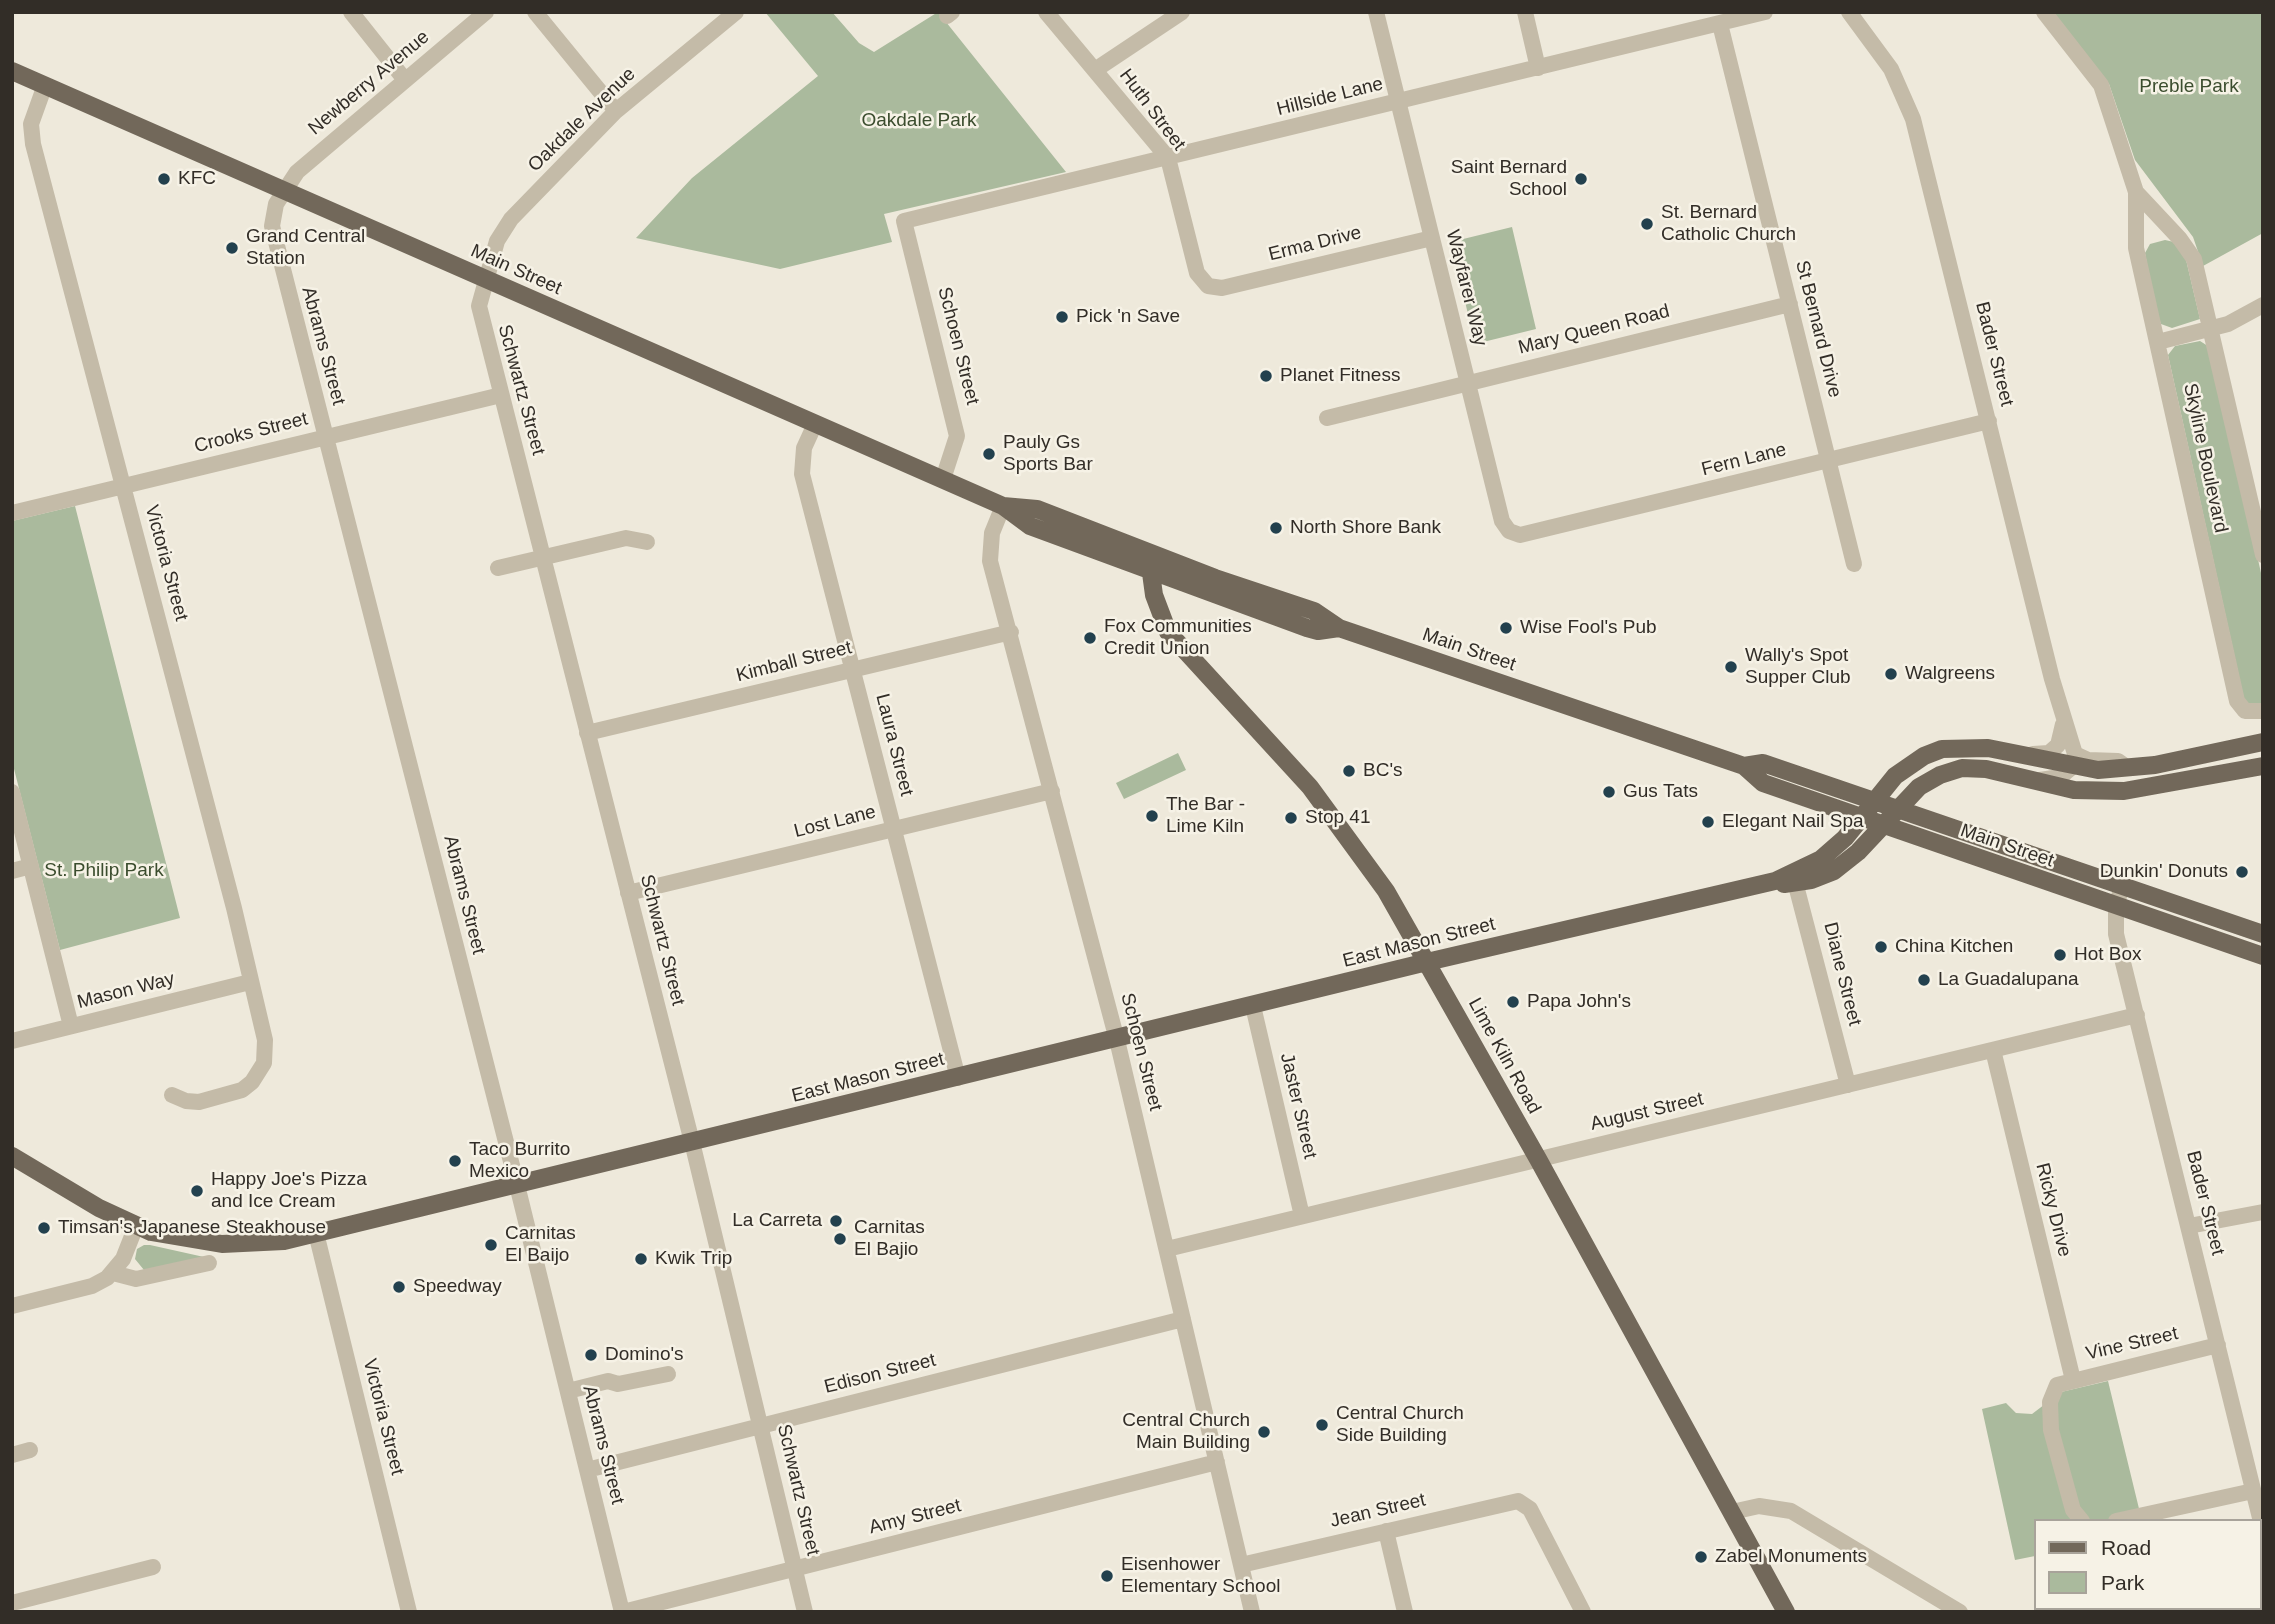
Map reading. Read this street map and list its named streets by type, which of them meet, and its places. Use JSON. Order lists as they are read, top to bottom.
{
  "streets": {
    "main road": ["Main Street", "East Mason Street", "Lime Kiln Road"],
    "street": [
      "Newberry Avenue",
      "Hillside Lane",
      "Huth Street",
      "Oakdale Avenue",
      "Erma Drive",
      "Wayfarer Way",
      "St Bernard Drive",
      "Mary Queen Road",
      "Abrams Street",
      "Schoen Street",
      "Bader Street",
      "Schwartz Street",
      "Crooks Street",
      "Skyline Boulevard",
      "Fern Lane",
      "Victoria Street",
      "Kimball Street",
      "Laura Street",
      "Lost Lane",
      "Diane Street",
      "Mason Way",
      "Jaster Street",
      "August Street",
      "Ricky Drive",
      "Vine Street",
      "Edison Street",
      "Jean Street",
      "Amy Street"
    ]
  },
  "crossings": [
    ["Newberry Avenue", "Main Street"],
    ["Newberry Avenue", "Abrams Street"],
    ["Hillside Lane", "Huth Street"],
    ["Hillside Lane", "Wayfarer Way"],
    ["Hillside Lane", "St Bernard Drive"],
    ["Hillside Lane", "Schoen Street"],
    ["Huth Street", "Erma Drive"],
    ["Oakdale Avenue", "Main Street"],
    ["Oakdale Avenue", "Schwartz Street"],
    ["Erma Drive", "Wayfarer Way"],
    ["Main Street", "Abrams Street"],
    ["Main Street", "Schoen Street"],
    ["Main Street", "Bader Street"],
    ["Main Street", "Schwartz Street"],
    ["Main Street", "Victoria Street"],
    ["Main Street", "Laura Street"],
    ["Main Street", "East Mason Street"],
    ["Main Street", "Lime Kiln Road"],
    ["Wayfarer Way", "Mary Queen Road"],
    ["Wayfarer Way", "Fern Lane"],
    ["St Bernard Drive", "Mary Queen Road"],
    ["St Bernard Drive", "Fern Lane"],
    ["Abrams Street", "Crooks Street"],
    ["Abrams Street", "East Mason Street"],
    ["Abrams Street", "Edison Street"],
    ["Abrams Street", "Amy Street"],
    ["Schoen Street", "Kimball Street"],
    ["Schoen Street", "Lost Lane"],
    ["Schoen Street", "East Mason Street"],
    ["Schoen Street", "August Street"],
    ["Schoen Street", "Edison Street"],
    ["Schoen Street", "Jean Street"],
    ["Schoen Street", "Amy Street"],
    ["Bader Street", "Fern Lane"],
    ["Bader Street", "East Mason Street"],
    ["Bader Street", "August Street"],
    ["Bader Street", "Vine Street"],
    ["Schwartz Street", "Crooks Street"],
    ["Schwartz Street", "Kimball Street"],
    ["Schwartz Street", "Lost Lane"],
    ["Schwartz Street", "East Mason Street"],
    ["Schwartz Street", "Edison Street"],
    ["Schwartz Street", "Amy Street"],
    ["Crooks Street", "Victoria Street"],
    ["Victoria Street", "East Mason Street"],
    ["Victoria Street", "Mason Way"],
    ["Kimball Street", "Laura Street"],
    ["Laura Street", "Lost Lane"],
    ["Laura Street", "East Mason Street"],
    ["East Mason Street", "Diane Street"],
    ["East Mason Street", "Lime Kiln Road"],
    ["East Mason Street", "Jaster Street"],
    ["Diane Street", "August Street"],
    ["Lime Kiln Road", "August Street"],
    ["Jaster Street", "August Street"],
    ["August Street", "Ricky Drive"],
    ["Ricky Drive", "Vine Street"]
  ],
  "parks": ["Preble Park", "Oakdale Park", "St. Philip Park"],
  "places": [
    "KFC",
    "Saint Bernard School",
    "St. Bernard Catholic Church",
    "Grand Central Station",
    "Pick 'n Save",
    "Planet Fitness",
    "Pauly Gs Sports Bar",
    "North Shore Bank",
    "Wise Fool's Pub",
    "Fox Communities Credit Union",
    "Wally's Spot Supper Club",
    "Walgreens",
    "BC's",
    "Gus Tats",
    "The Bar - Lime Kiln",
    "Stop 41",
    "Elegant Nail Spa",
    "Dunkin' Donuts",
    "China Kitchen",
    "Hot Box",
    "La Guadalupana",
    "Papa John's",
    "Taco Burrito Mexico",
    "Happy Joe's Pizza and Ice Cream",
    "La Carreta",
    "Timsan's Japanese Steakhouse",
    "Carnitas El Bajio",
    "Carnitas El Baijo",
    "Kwik Trip",
    "Speedway",
    "Domino's",
    "Central Church Side Building",
    "Central Church Main Building",
    "Zabel Monuments",
    "Eisenhower Elementary School"
  ],
  "legend": ["Road", "Park"]
}
